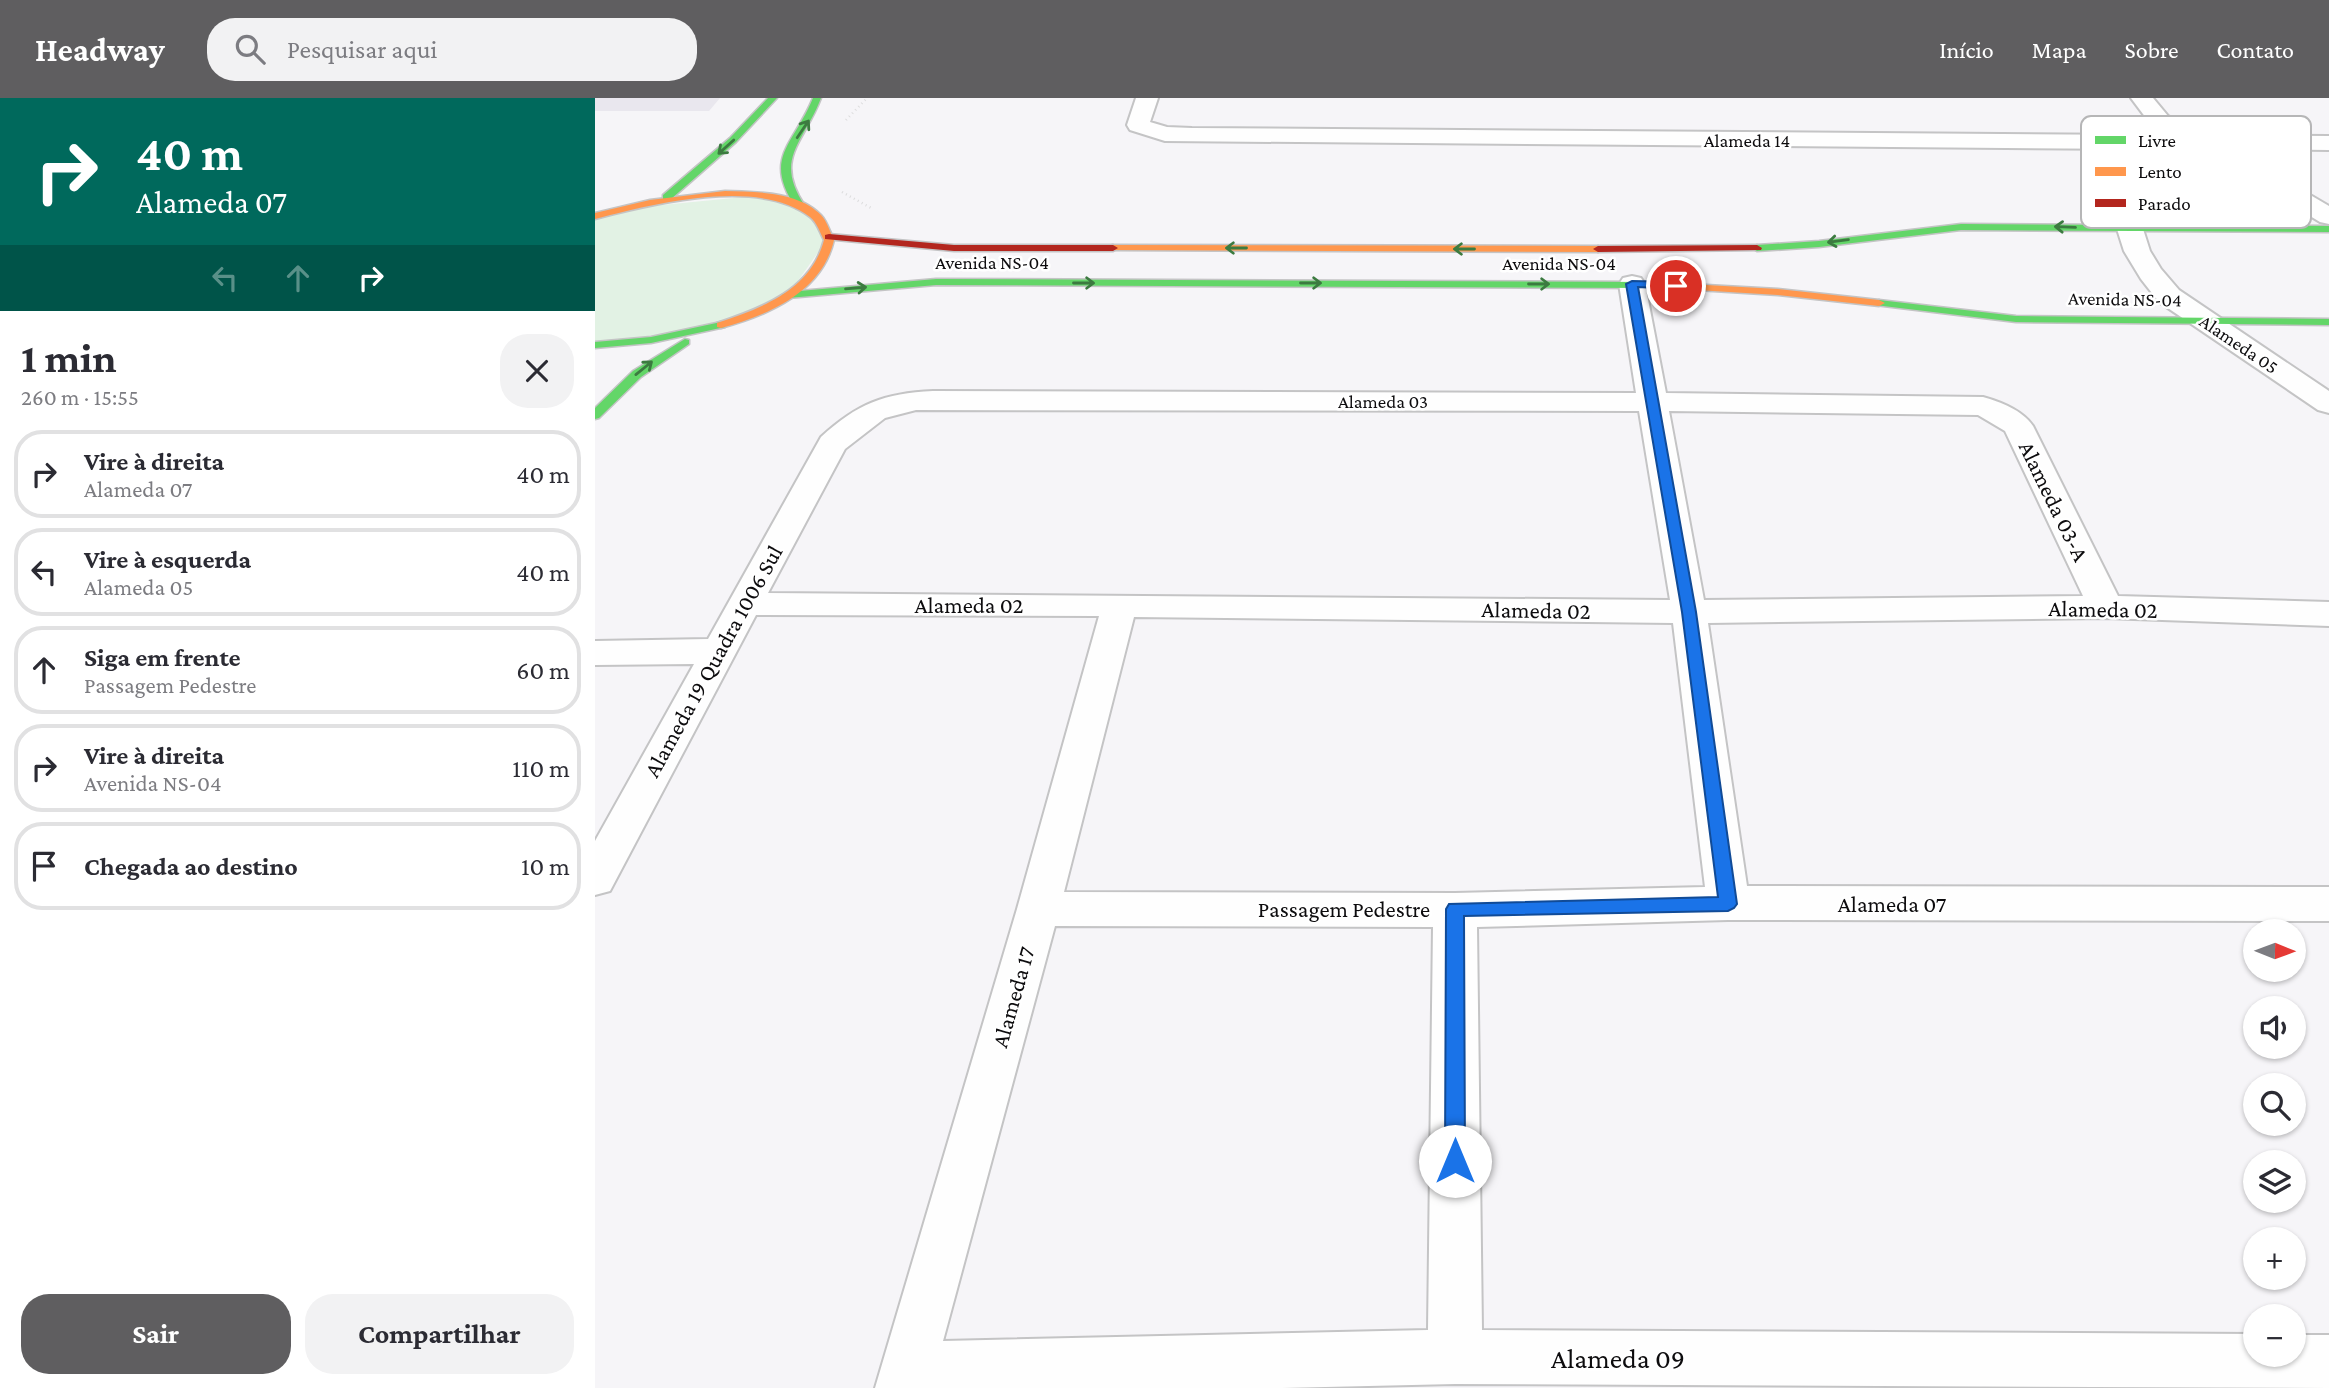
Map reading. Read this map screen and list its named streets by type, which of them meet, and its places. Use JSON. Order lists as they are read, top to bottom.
{
  "streets": {
    "street": [
      "Alameda 14",
      "Avenida NS-04",
      "Alameda 05",
      "Alameda 03",
      "Alameda 03-A",
      "Alameda 02",
      "Alameda 19 Quadra 1006 Sul",
      "Alameda 07",
      "Passagem Pedestre",
      "Alameda 17",
      "Alameda 09"
    ]
  },
  "crossings": [
    ["Avenida NS-04", "Alameda 05"],
    ["Alameda 03", "Alameda 03-A"],
    ["Alameda 03", "Alameda 19 Quadra 1006 Sul"],
    ["Alameda 03-A", "Alameda 02"],
    ["Alameda 02", "Alameda 19 Quadra 1006 Sul"],
    ["Alameda 02", "Alameda 17"],
    ["Alameda 07", "Passagem Pedestre"],
    ["Passagem Pedestre", "Alameda 17"],
    ["Passagem Pedestre", "Alameda 09"],
    ["Alameda 17", "Alameda 09"]
  ],
  "legend": ["Livre", "Lento", "Parado"],
  "north": "right",
  "page": {
    "header": "Headway",
    "search": "Pesquisar aqui",
    "nav": [
      "Início",
      "Mapa",
      "Sobre",
      "Contato"
    ],
    "turn": ["40 m", "Alameda 07"],
    "heading": ["1 min", "260 m · 15:55"],
    "list": [
      {
        "name": "Vire à direita",
        "note": "Alameda 07",
        "value": "40 m"
      },
      {
        "name": "Vire à esquerda",
        "note": "Alameda 05",
        "value": "40 m"
      },
      {
        "name": "Siga em frente",
        "note": "Passagem Pedestre",
        "value": "60 m"
      },
      {
        "name": "Vire à direita",
        "note": "Avenida NS-04",
        "value": "110 m"
      },
      {
        "name": "Chegada ao destino",
        "value": "10 m"
      }
    ],
    "map_buttons": ["+", "−"],
    "buttons": ["Sair", "Compartilhar"]
  }
}
